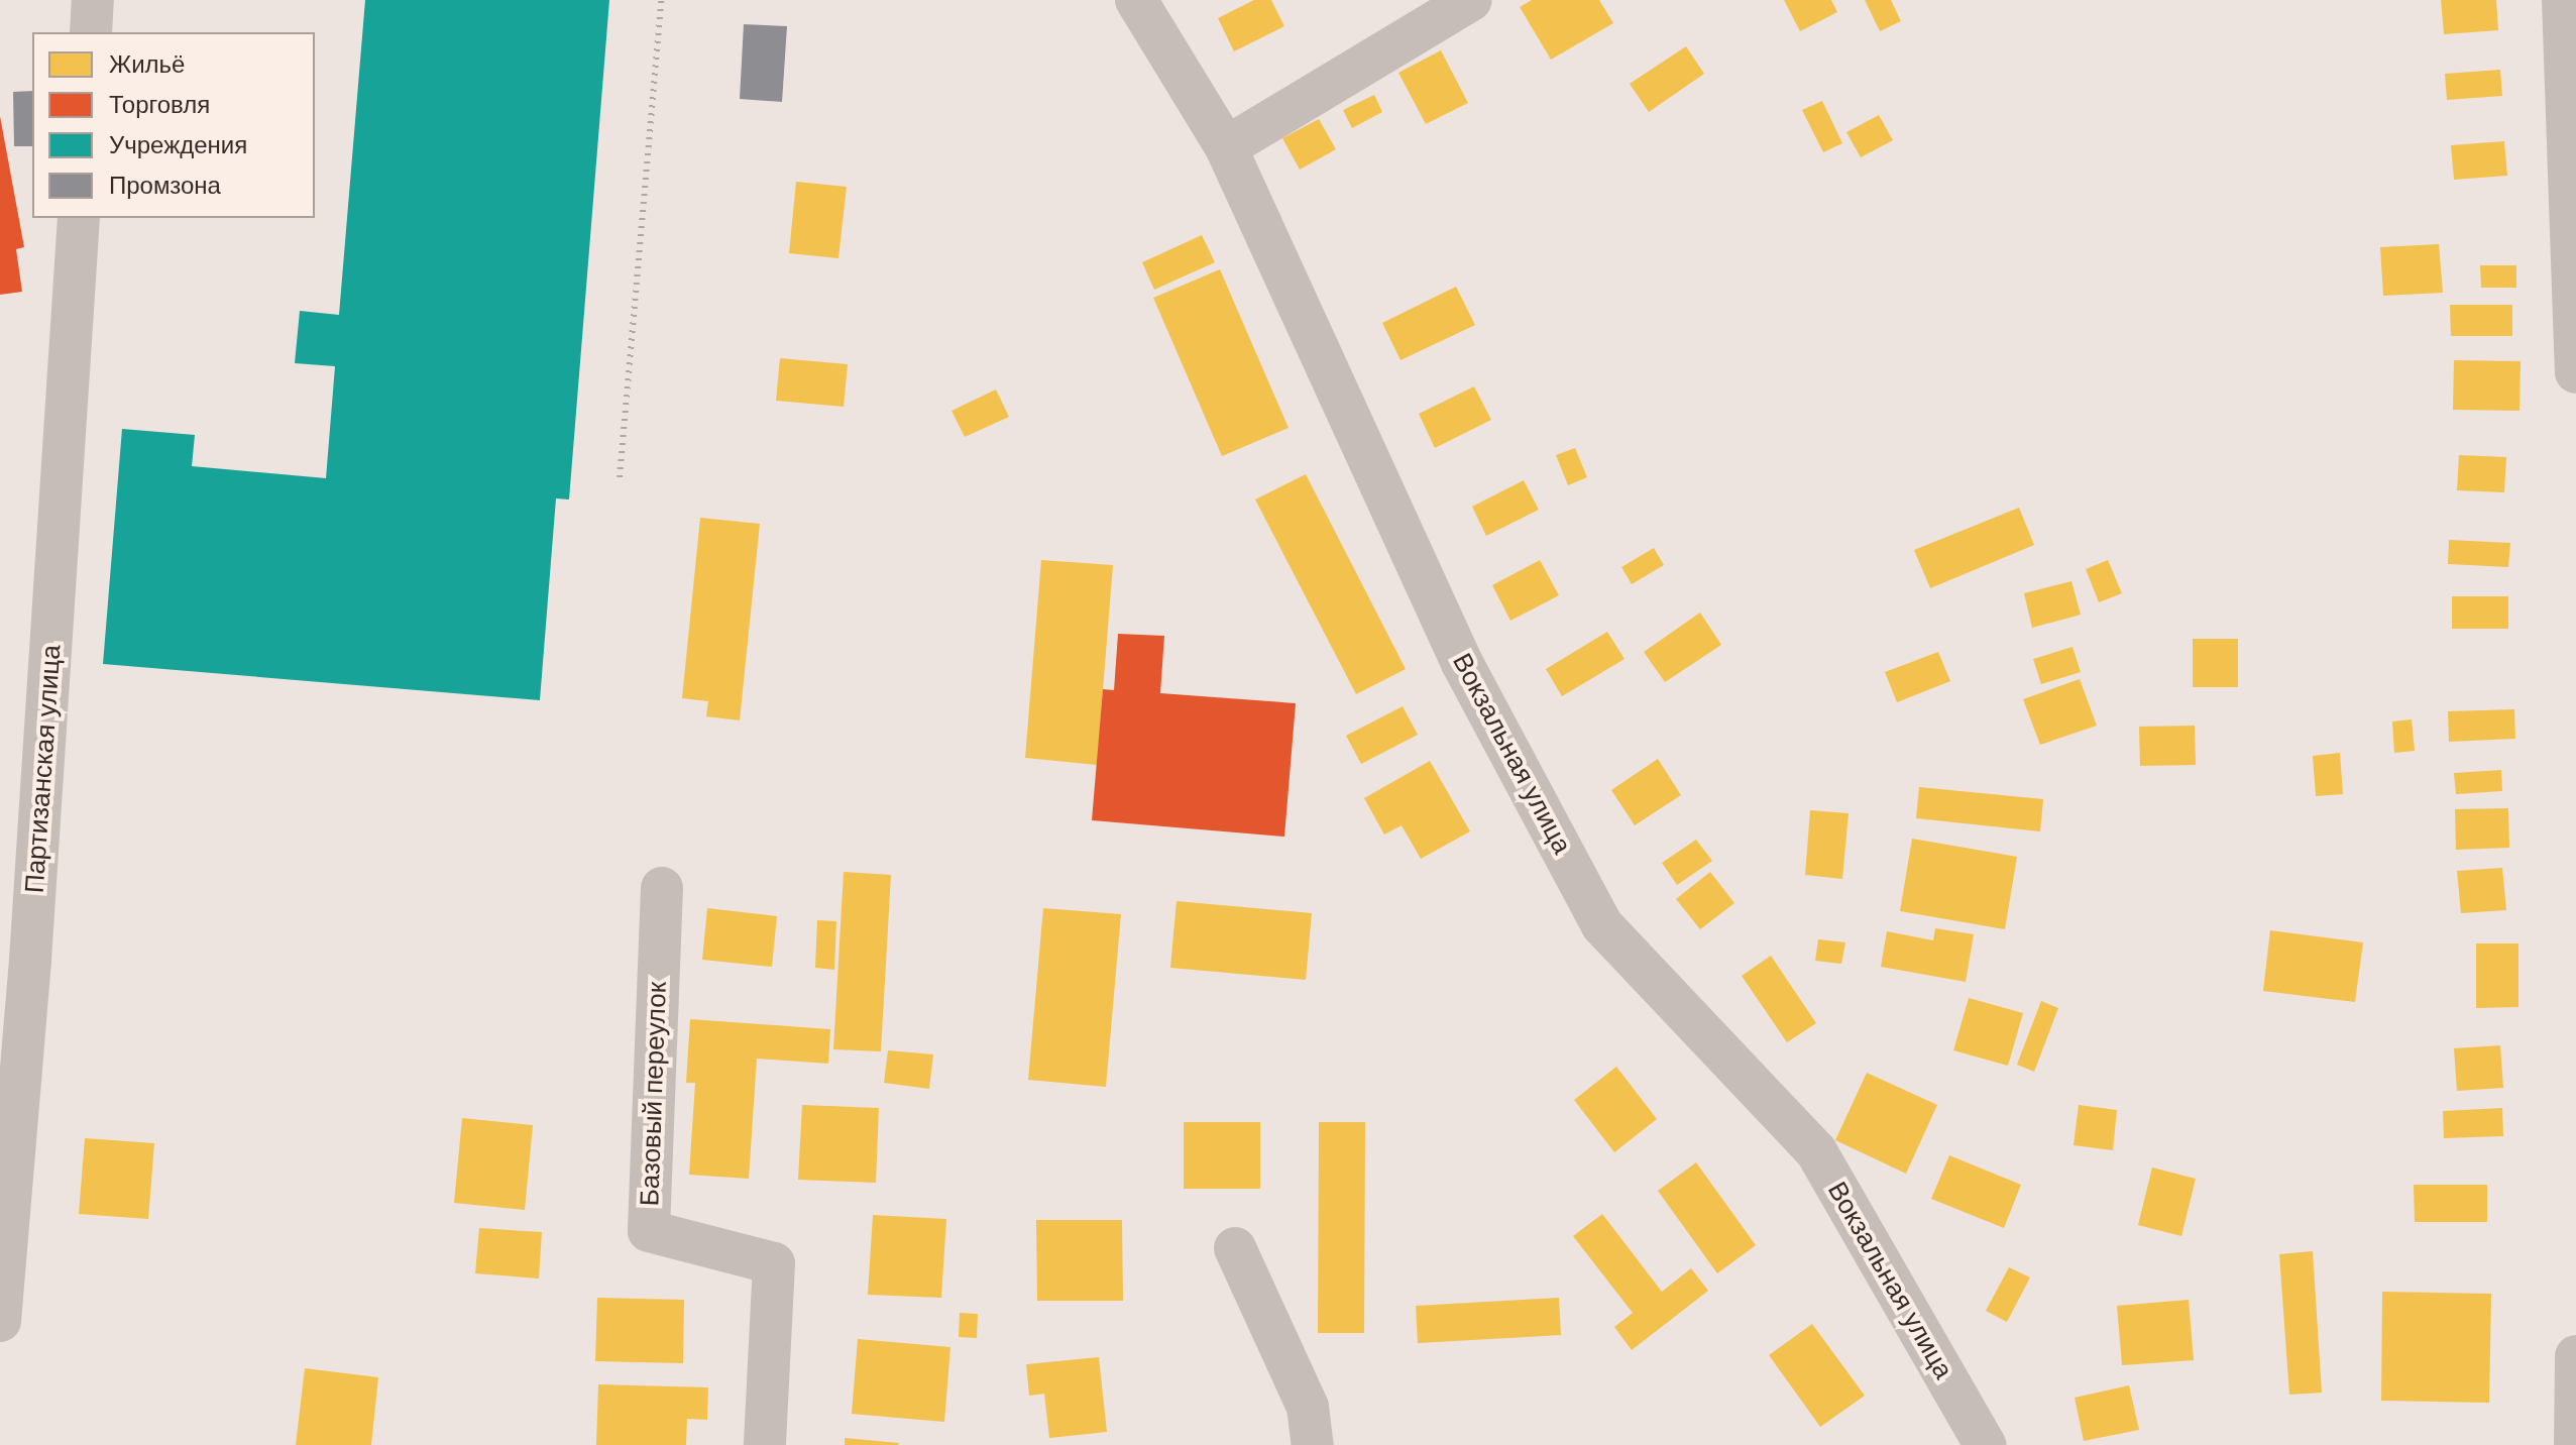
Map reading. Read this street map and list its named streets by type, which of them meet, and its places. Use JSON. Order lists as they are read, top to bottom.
{
  "streets": {
    "street": ["Вокзальная улица", "Партизанская улица", "Базовый переулок"]
  },
  "legend": [
    "Жильё",
    "Торговля",
    "Учреждения",
    "Промзона"
  ]
}
